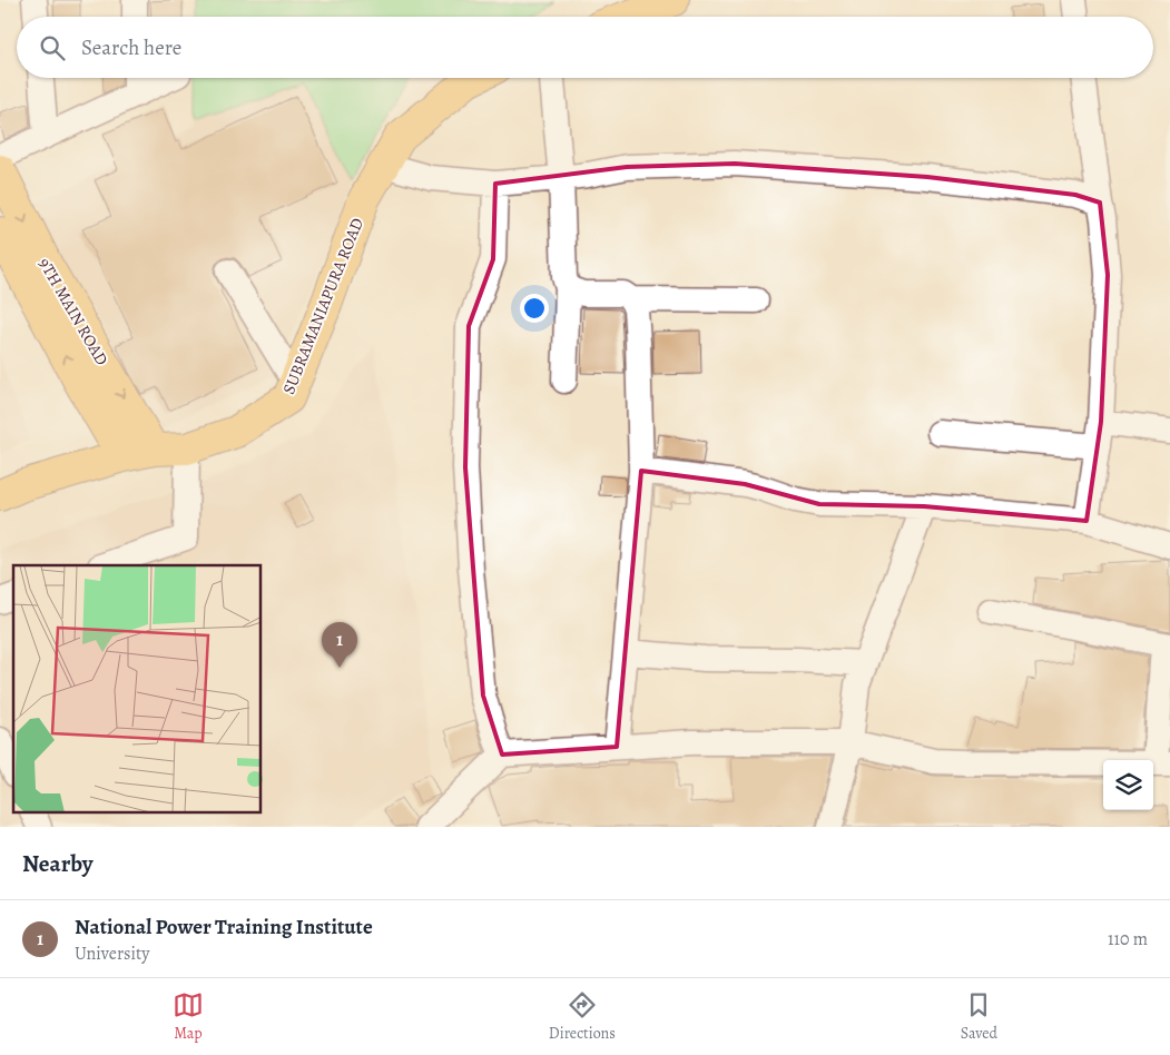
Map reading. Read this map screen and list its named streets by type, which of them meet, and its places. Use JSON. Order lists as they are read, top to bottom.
{
  "streets": {
    "main road": ["SUBRAMANIAPURA ROAD", "9TH MAIN ROAD"]
  },
  "crossings": [
    ["SUBRAMANIAPURA ROAD", "9TH MAIN ROAD"]
  ],
  "page": {
    "search": "Search here",
    "pins": "1",
    "heading": "Nearby",
    "list": [
      {
        "mark": "1",
        "name": "National Power Training Institute",
        "note": "University",
        "value": "110 m"
      }
    ],
    "nav": ["Map", "Directions", "Saved"]
  }
}
